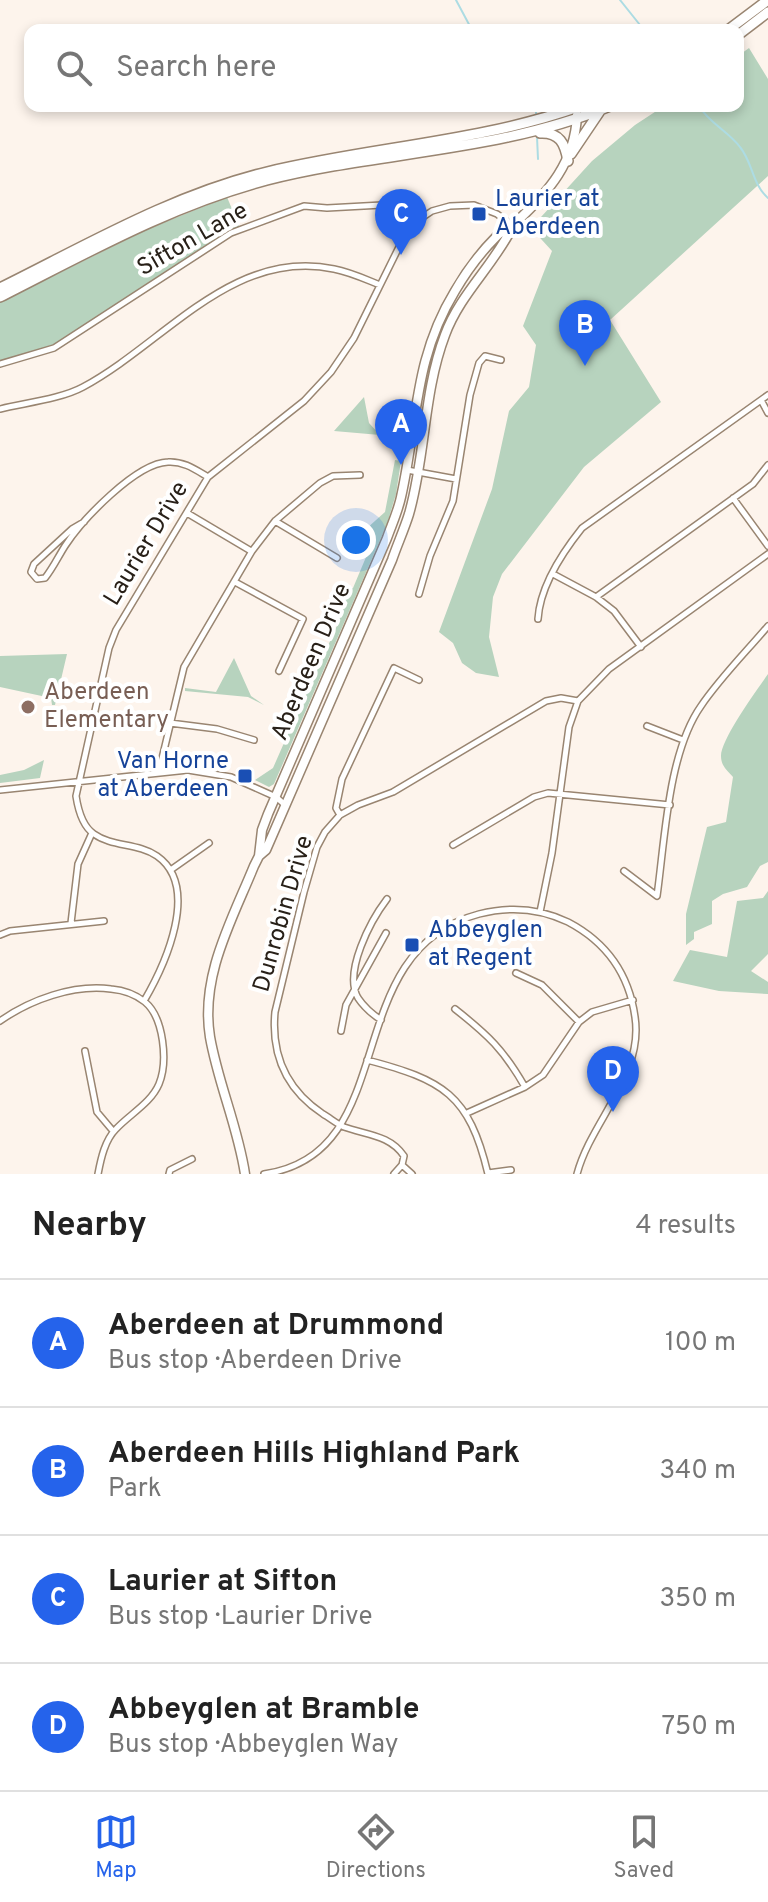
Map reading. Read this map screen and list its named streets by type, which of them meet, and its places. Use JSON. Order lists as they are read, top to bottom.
{
  "streets": {
    "main road": ["Aberdeen Drive"],
    "street": ["Sifton Lane", "Laurier Drive", "Dunrobin Drive"]
  },
  "crossings": [
    ["Sifton Lane", "Laurier Drive"]
  ],
  "places": {
    "transit": ["Laurier at Aberdeen", "Van Horne at Aberdeen", "Abbeyglen at Regent"],
    "other": ["Aberdeen Elementary"]
  },
  "page": {
    "search": "Search here",
    "pins": [
      "C",
      "B",
      "A",
      "D"
    ],
    "heading": ["Nearby", "4 results"],
    "list": [
      {
        "mark": "A",
        "name": "Aberdeen at Drummond",
        "note": "Bus stop · Aberdeen Drive",
        "value": "100 m"
      },
      {
        "mark": "B",
        "name": "Aberdeen Hills Highland Park",
        "note": "Park",
        "value": "340 m"
      },
      {
        "mark": "C",
        "name": "Laurier at Sifton",
        "note": "Bus stop · Laurier Drive",
        "value": "350 m"
      },
      {
        "mark": "D",
        "name": "Abbeyglen at Bramble",
        "note": "Bus stop · Abbeyglen Way",
        "value": "750 m"
      }
    ],
    "nav": ["Map", "Directions", "Saved"]
  }
}
